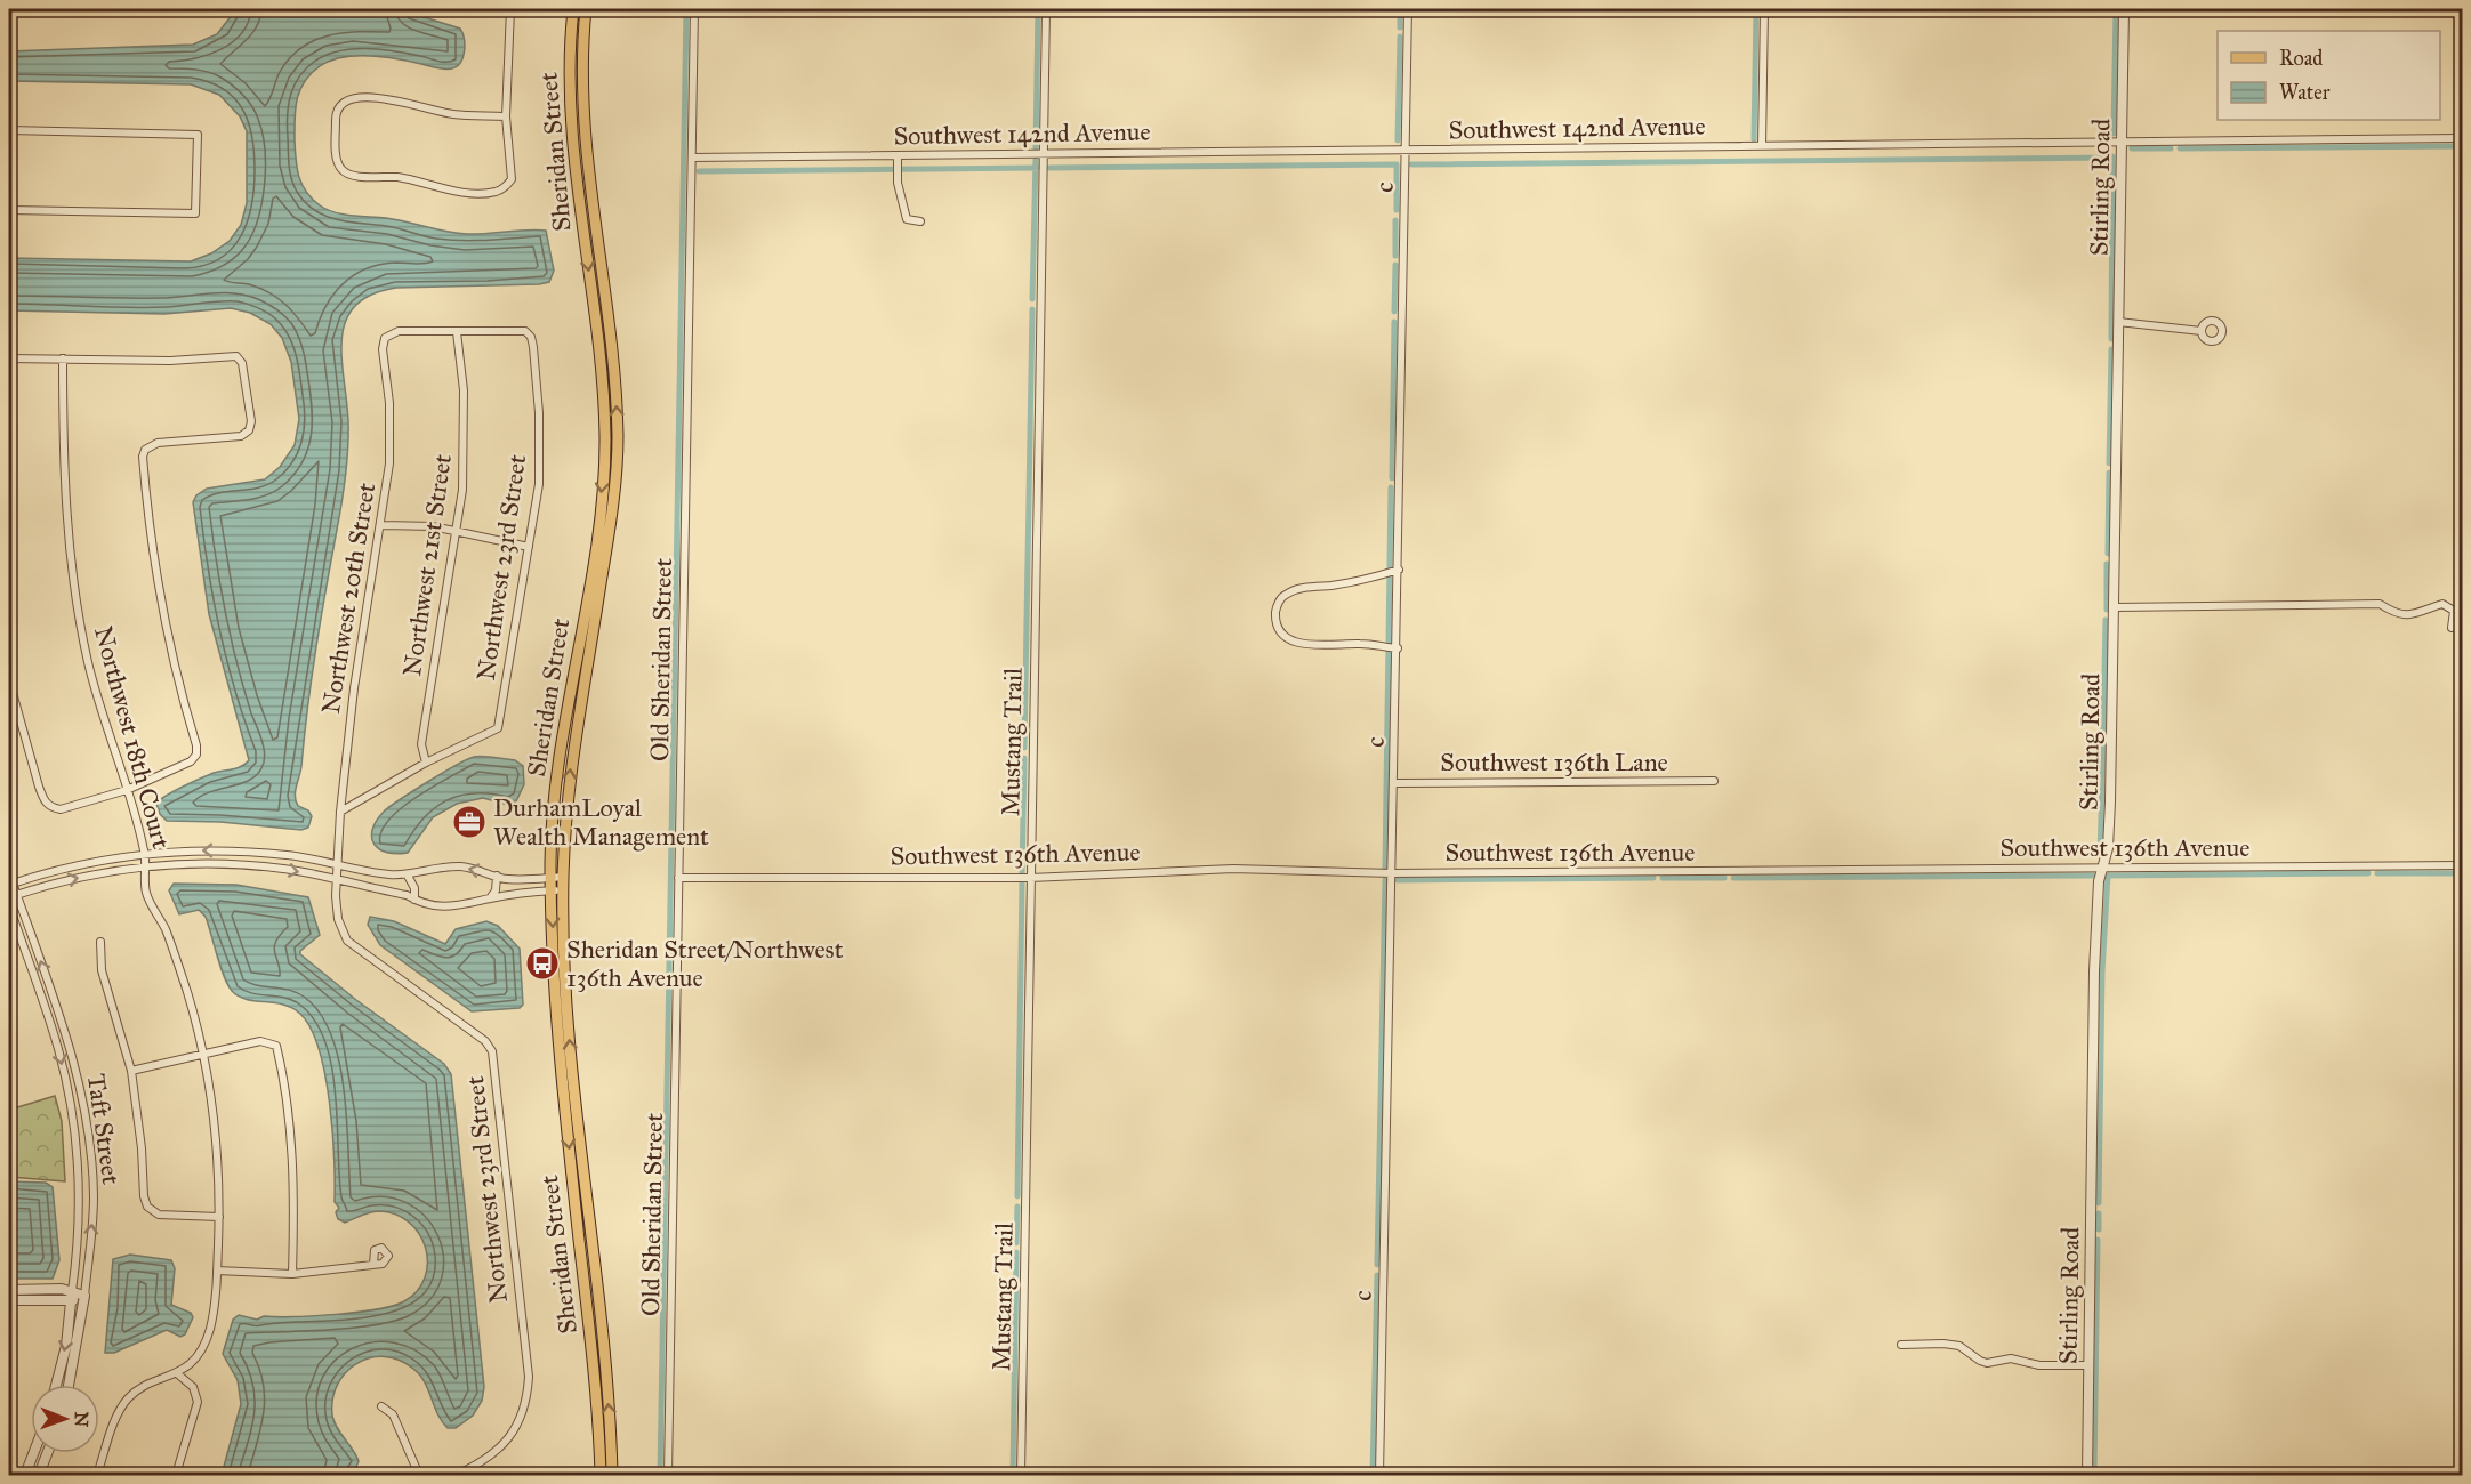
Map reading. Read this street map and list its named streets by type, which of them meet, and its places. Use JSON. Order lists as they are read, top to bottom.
{
  "streets": {
    "main road": ["Sheridan Street"],
    "street": [
      "Southwest 142nd Avenue",
      "c",
      "Stirling Road",
      "Northwest 21st Street",
      "Northwest 23rd Street",
      "Northwest 20th Street",
      "Old Sheridan Street",
      "Northwest 18th Court",
      "Mustang Trail",
      "Southwest 136th Lane",
      "Southwest 136th Avenue",
      "Taft Street"
    ]
  },
  "crossings": [
    ["Southwest 142nd Avenue", "c"],
    ["Southwest 142nd Avenue", "Stirling Road"],
    ["Southwest 142nd Avenue", "Old Sheridan Street"],
    ["Southwest 142nd Avenue", "Mustang Trail"],
    ["c", "Southwest 136th Lane"],
    ["c", "Southwest 136th Avenue"],
    ["Stirling Road", "Southwest 136th Avenue"],
    ["Northwest 21st Street", "Northwest 23rd Street"],
    ["Northwest 21st Street", "Northwest 20th Street"],
    ["Northwest 23rd Street", "Northwest 20th Street"],
    ["Old Sheridan Street", "Southwest 136th Avenue"],
    ["Mustang Trail", "Southwest 136th Avenue"]
  ],
  "places": {
    "office": ["DurhamLoyal Wealth Management"],
    "bus stop": ["Sheridan Street/Northwest 136th Avenue"]
  },
  "legend": ["Road", "Water"],
  "north": "right"
}
